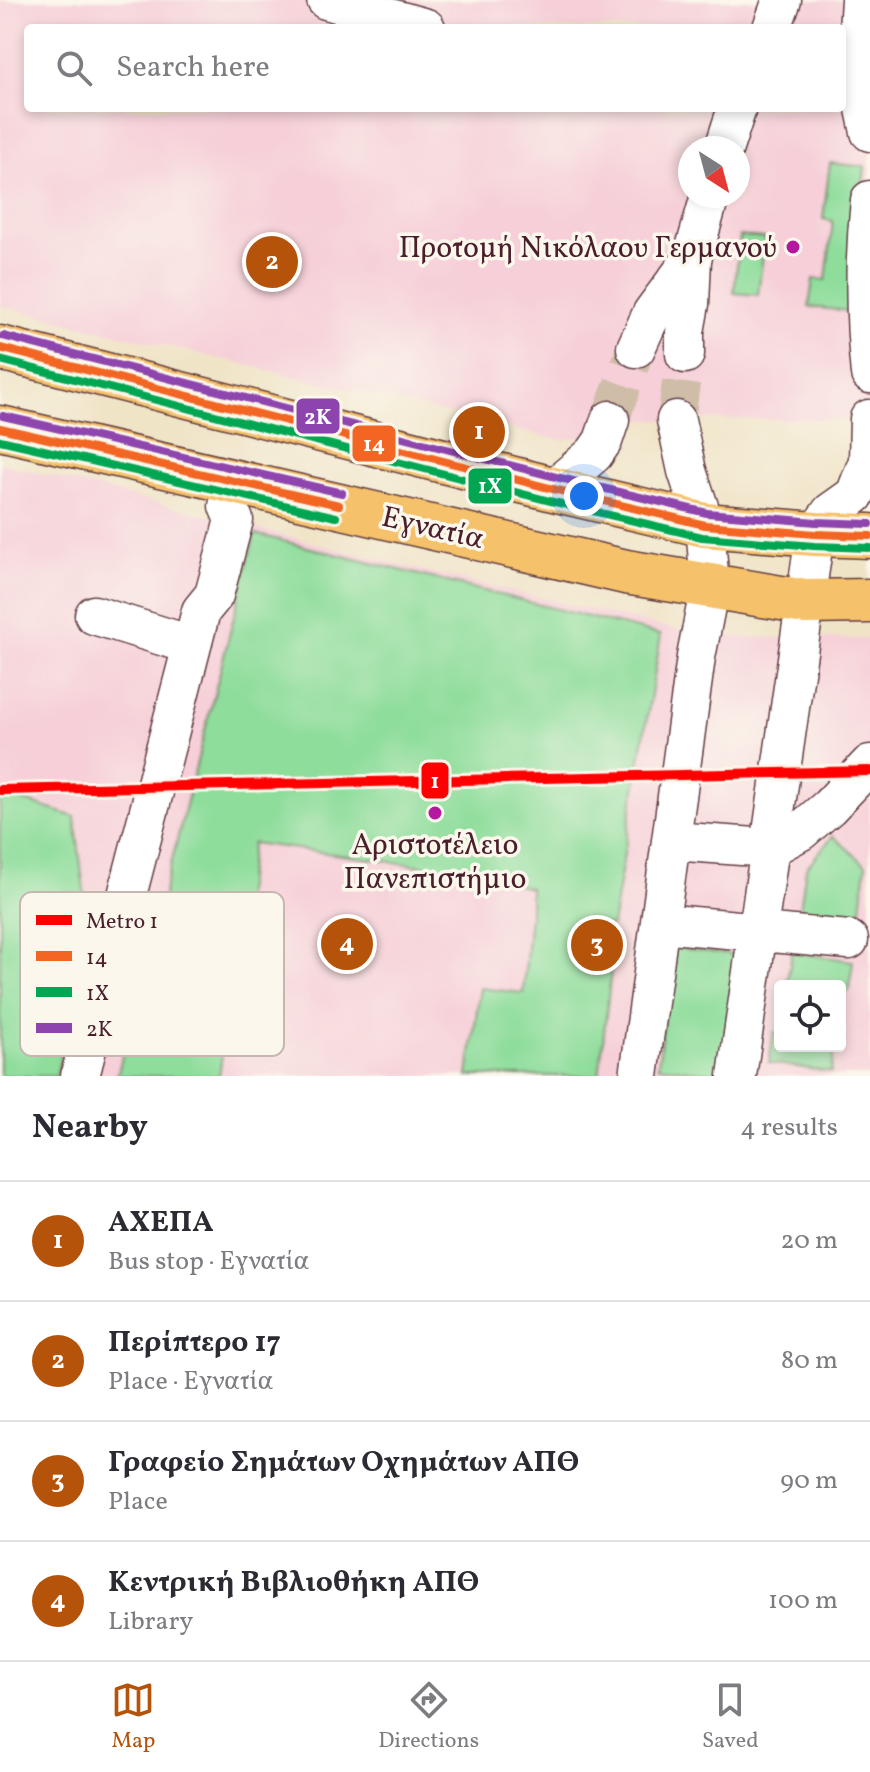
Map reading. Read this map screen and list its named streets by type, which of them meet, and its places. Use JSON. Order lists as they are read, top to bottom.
{
  "streets": {
    "main road": ["Εγνατία"]
  },
  "places": ["Προτομή Νικόλαου Γερμανού", "Αριστοτέλειο Πανεπιστήμιο"],
  "lines": [
    "transit line 2Κ",
    "transit line 14",
    "transit line 1Χ",
    "metro line 1"
  ],
  "legend": [
    "Metro 1",
    "14",
    "1Χ",
    "2Κ"
  ],
  "north": "bottom right",
  "page": {
    "search": "Search here",
    "pins": [
      "2",
      "1",
      "4",
      "3"
    ],
    "heading": ["Nearby", "4 results"],
    "list": [
      {
        "mark": "1",
        "name": "ΑΧΕΠΑ",
        "note": "Bus stop · Εγνατία",
        "value": "20 m"
      },
      {
        "mark": "2",
        "name": "Περίπτερο 17",
        "note": "Place · Εγνατία",
        "value": "80 m"
      },
      {
        "mark": "3",
        "name": "Γραφείο Σημάτων Οχημάτων ΑΠΘ",
        "note": "Place",
        "value": "90 m"
      },
      {
        "mark": "4",
        "name": "Κεντρική Βιβλιοθήκη ΑΠΘ",
        "note": "Library",
        "value": "100 m"
      }
    ],
    "nav": ["Map", "Directions", "Saved"]
  }
}
